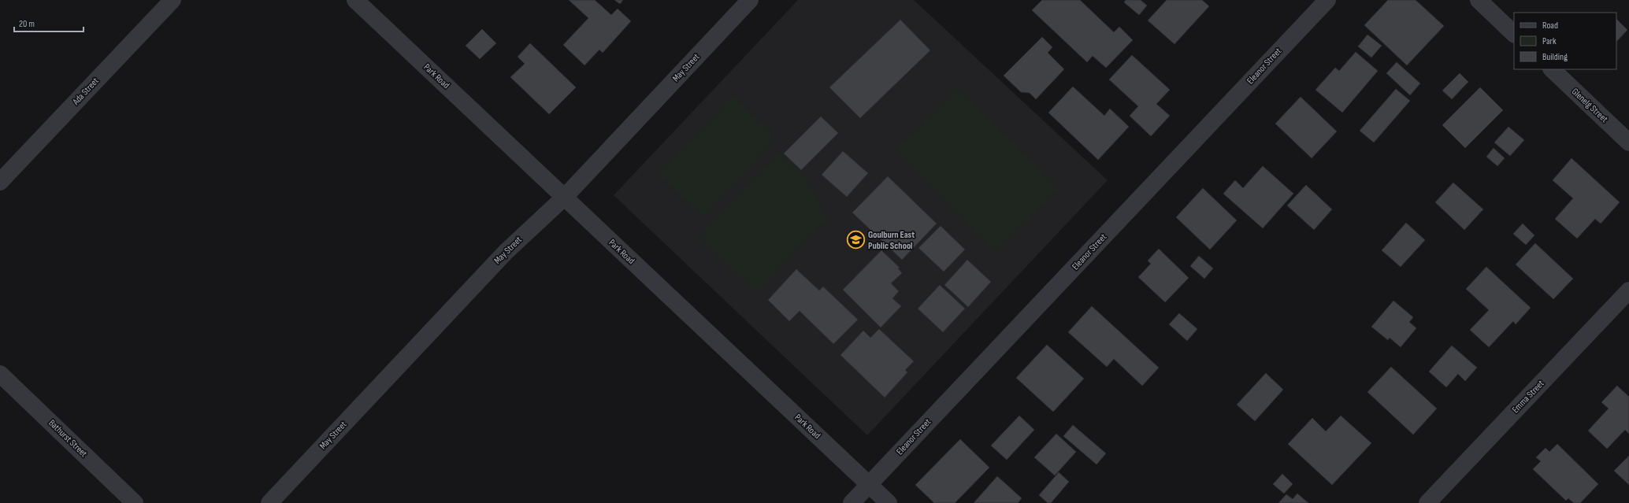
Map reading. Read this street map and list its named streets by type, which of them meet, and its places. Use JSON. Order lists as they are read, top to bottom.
{
  "streets": {
    "street": [
      "Eleanor Street",
      "May Street",
      "Park Road",
      "Ada Street",
      "Glenelg Street",
      "Emma Street",
      "Bathurst Street"
    ]
  },
  "crossings": [
    ["Eleanor Street", "Park Road"],
    ["May Street", "Park Road"]
  ],
  "places": {
    "school or university": ["Goulburn East Public School"]
  },
  "legend": ["Road", "Park", "Building"],
  "scale_bar": "20 m"
}
